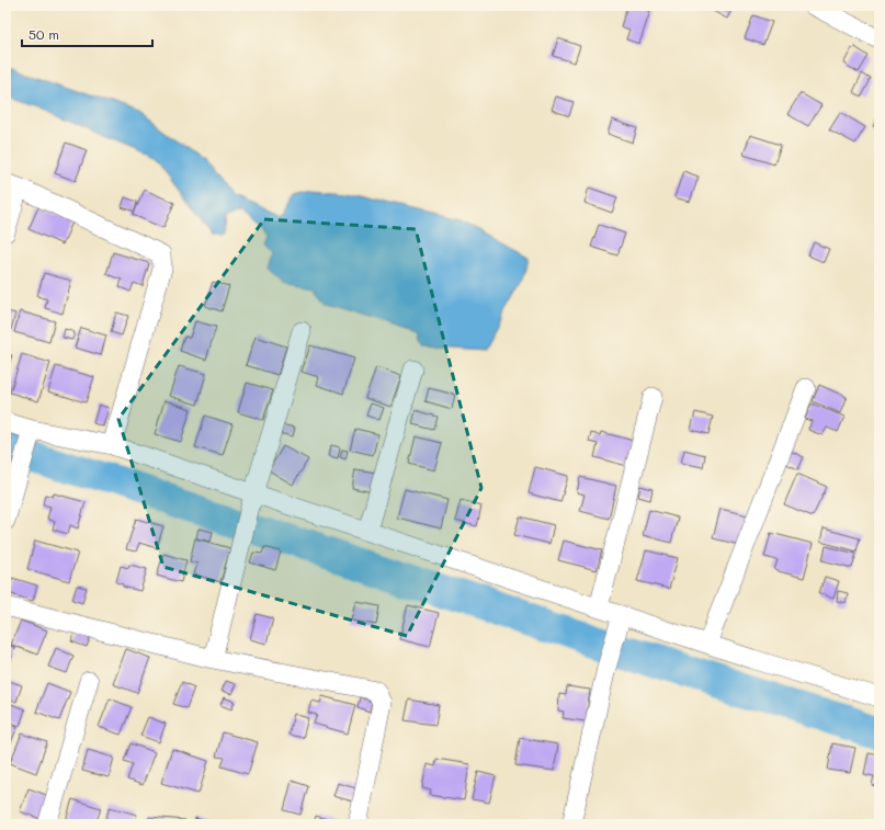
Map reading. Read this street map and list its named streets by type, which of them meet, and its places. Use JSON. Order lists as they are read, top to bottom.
{
  "scale_bar": "50 m"
}
